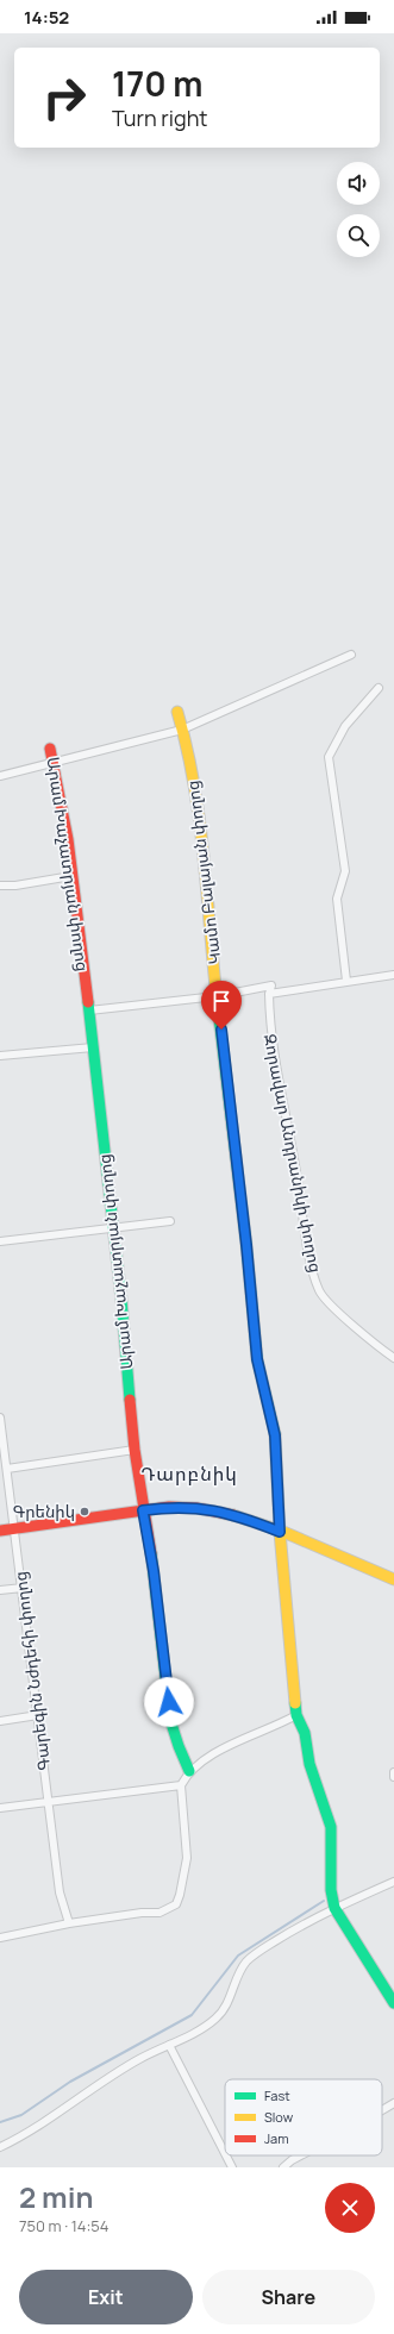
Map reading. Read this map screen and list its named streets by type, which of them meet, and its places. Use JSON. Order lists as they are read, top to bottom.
{
  "streets": {
    "street": [
      "Արամ Խաչատրյան փողոց",
      "Կամո Բալայան փողոց",
      "Զորավար Անդրանիկի փողոց",
      "Գարեգին Նժդեհի փողոց"
    ]
  },
  "districts": ["Դարբնիկ"],
  "places": ["Գրենիկ"],
  "legend": ["Fast", "Slow", "Jam"],
  "page": {
    "status": "14:52",
    "turn": ["170 m", "Turn right"],
    "heading": ["2 min", "750 m · 14:54"],
    "buttons": ["Exit", "Share"]
  }
}
